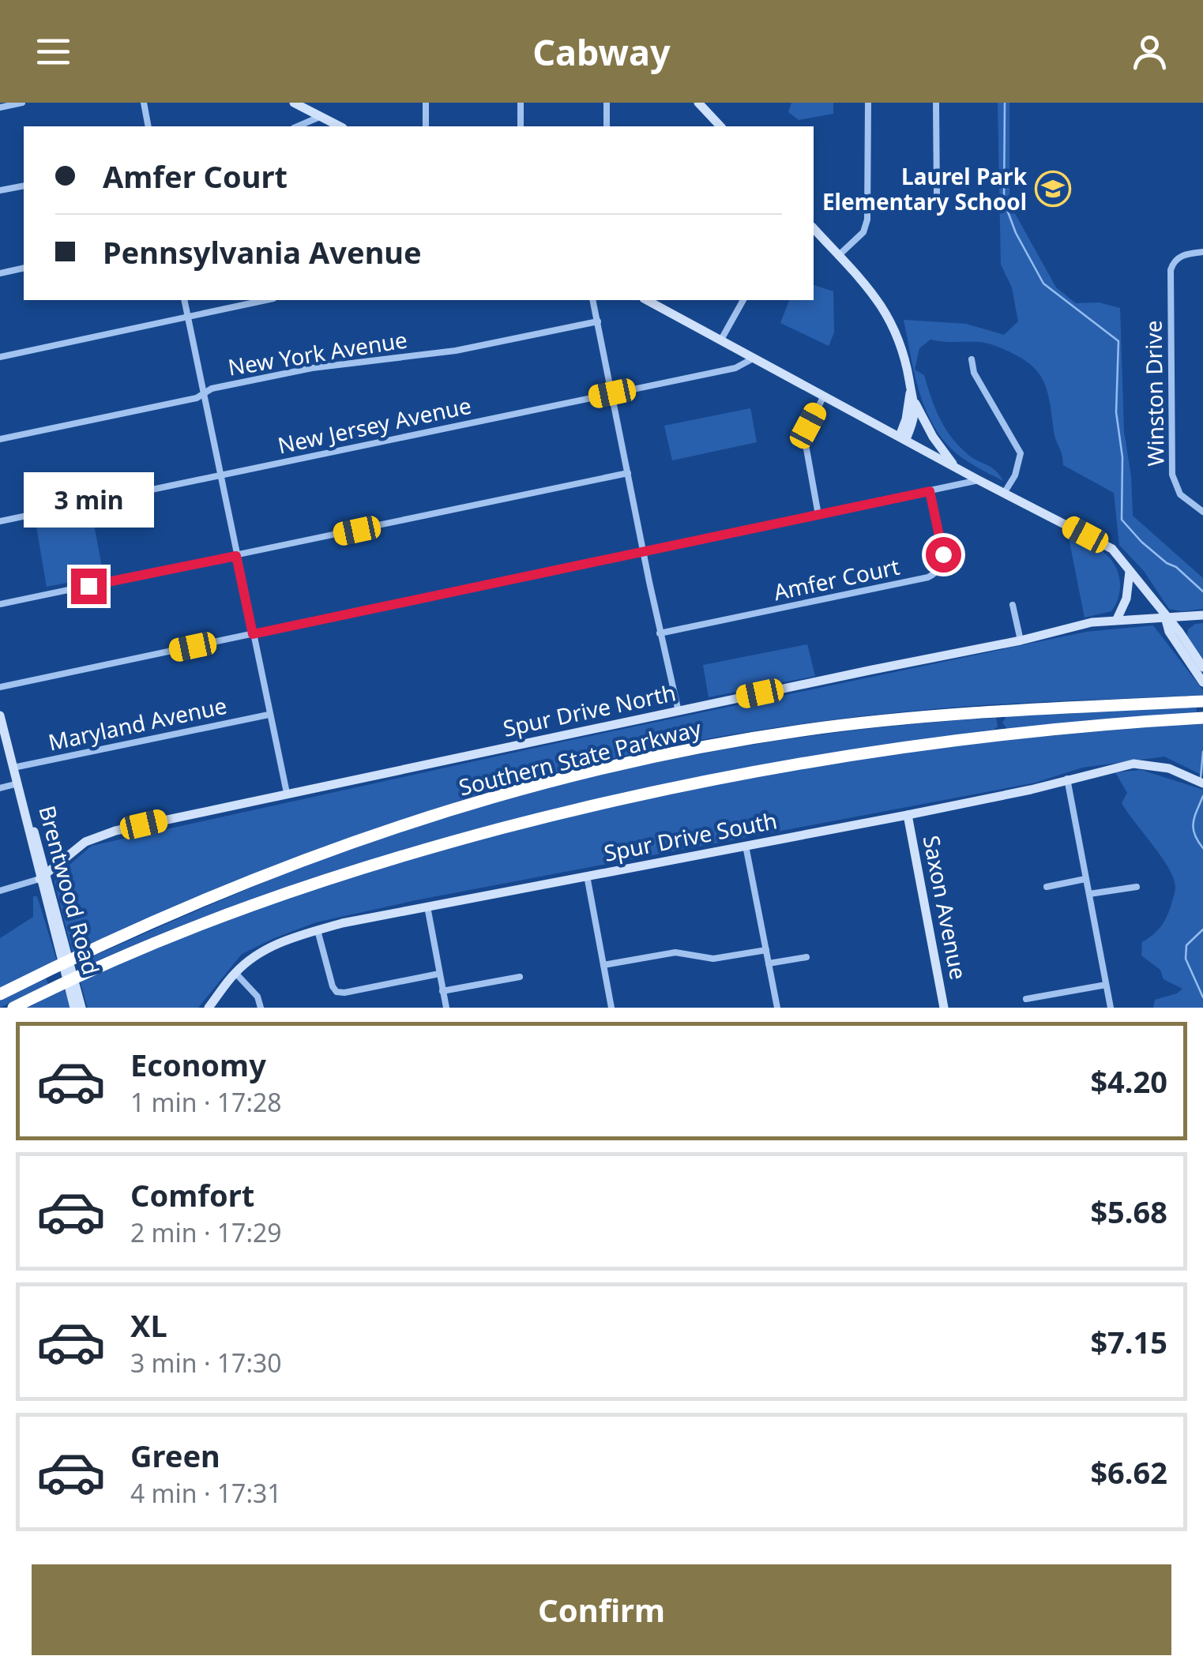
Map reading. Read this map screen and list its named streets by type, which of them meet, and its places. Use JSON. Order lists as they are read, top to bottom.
{
  "streets": {
    "highway": ["Southern State Parkway"],
    "street": [
      "New York Avenue",
      "Winston Drive",
      "New Jersey Avenue",
      "Amfer Court",
      "Spur Drive North",
      "Maryland Avenue",
      "Spur Drive South",
      "Brentwood Road",
      "Saxon Avenue"
    ]
  },
  "crossings": [
    ["Spur Drive North", "Brentwood Road"],
    ["Maryland Avenue", "Brentwood Road"],
    ["Spur Drive South", "Saxon Avenue"]
  ],
  "places": {
    "school or university": ["Laurel Park Elementary School"]
  },
  "page": {
    "header": "Cabway",
    "banner": ["Amfer Court", "Pennsylvania Avenue"],
    "bubble": "3 min",
    "list": [
      {
        "name": "Economy",
        "note": "1 min · 17:28",
        "value": "$4.20"
      },
      {
        "name": "Comfort",
        "note": "2 min · 17:29",
        "value": "$5.68"
      },
      {
        "name": "XL",
        "note": "3 min · 17:30",
        "value": "$7.15"
      },
      {
        "name": "Green",
        "note": "4 min · 17:31",
        "value": "$6.62"
      }
    ],
    "buttons": "Confirm"
  }
}
